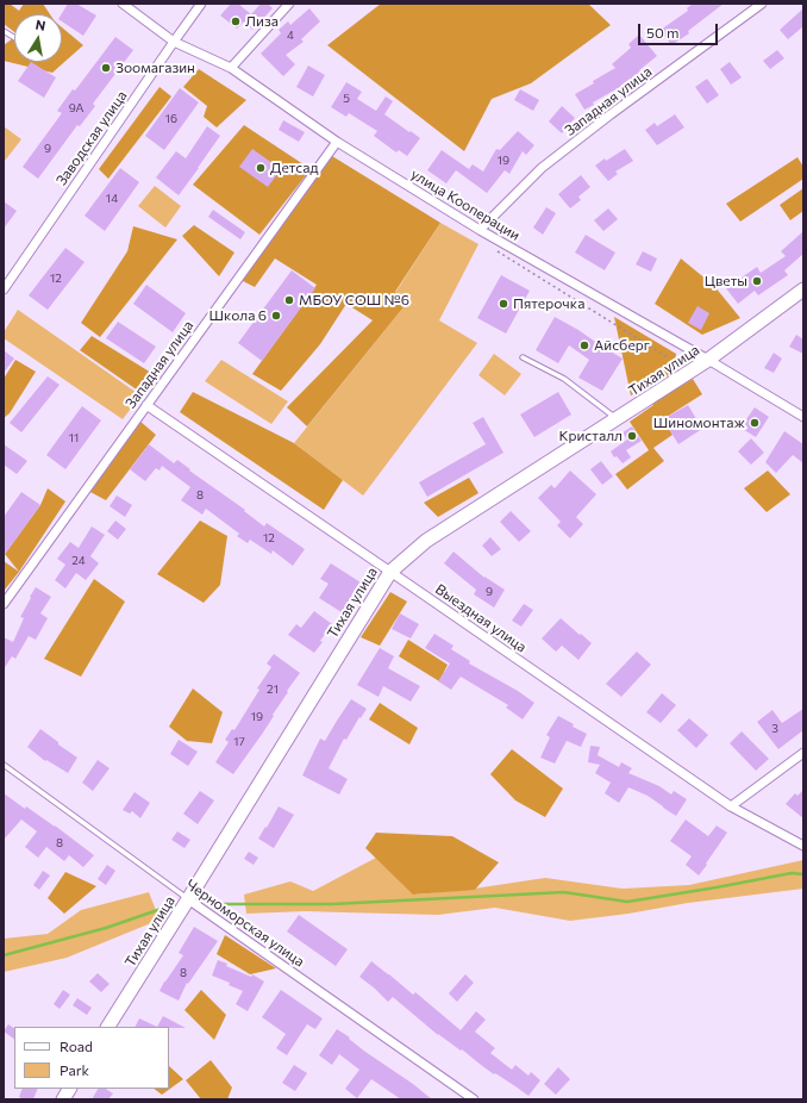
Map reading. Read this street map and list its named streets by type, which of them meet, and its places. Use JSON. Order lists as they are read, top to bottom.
{
  "streets": {
    "main road": ["Тихая улица"],
    "street": [
      "Западная улица",
      "Заводская улица",
      "улица Кооперации",
      "Выездная улица",
      "Черноморская улица"
    ]
  },
  "crossings": [
    ["Западная улица", "улица Кооперации"],
    ["Западная улица", "Выездная улица"],
    ["Заводская улица", "улица Кооперации"],
    ["улица Кооперации", "Тихая улица"],
    ["Тихая улица", "Выездная улица"],
    ["Тихая улица", "Черноморская улица"]
  ],
  "places": [
    "Лиза",
    "Зоомагазин",
    "Детсад",
    "Цветы",
    "МБОУ СОШ №6",
    "Пятерочка",
    "Школа 6",
    "Айсберг",
    "Шиномонтаж",
    "Кристалл"
  ],
  "house_numbers": [
    "4",
    "5",
    "9А",
    "16",
    "9",
    "19",
    "14",
    "12",
    "11",
    "8",
    "12",
    "24",
    "9",
    "21",
    "19",
    "3",
    "17",
    "8",
    "8"
  ],
  "legend": ["Road", "Park"],
  "scale_bar": "50 m",
  "north": "top"
}
